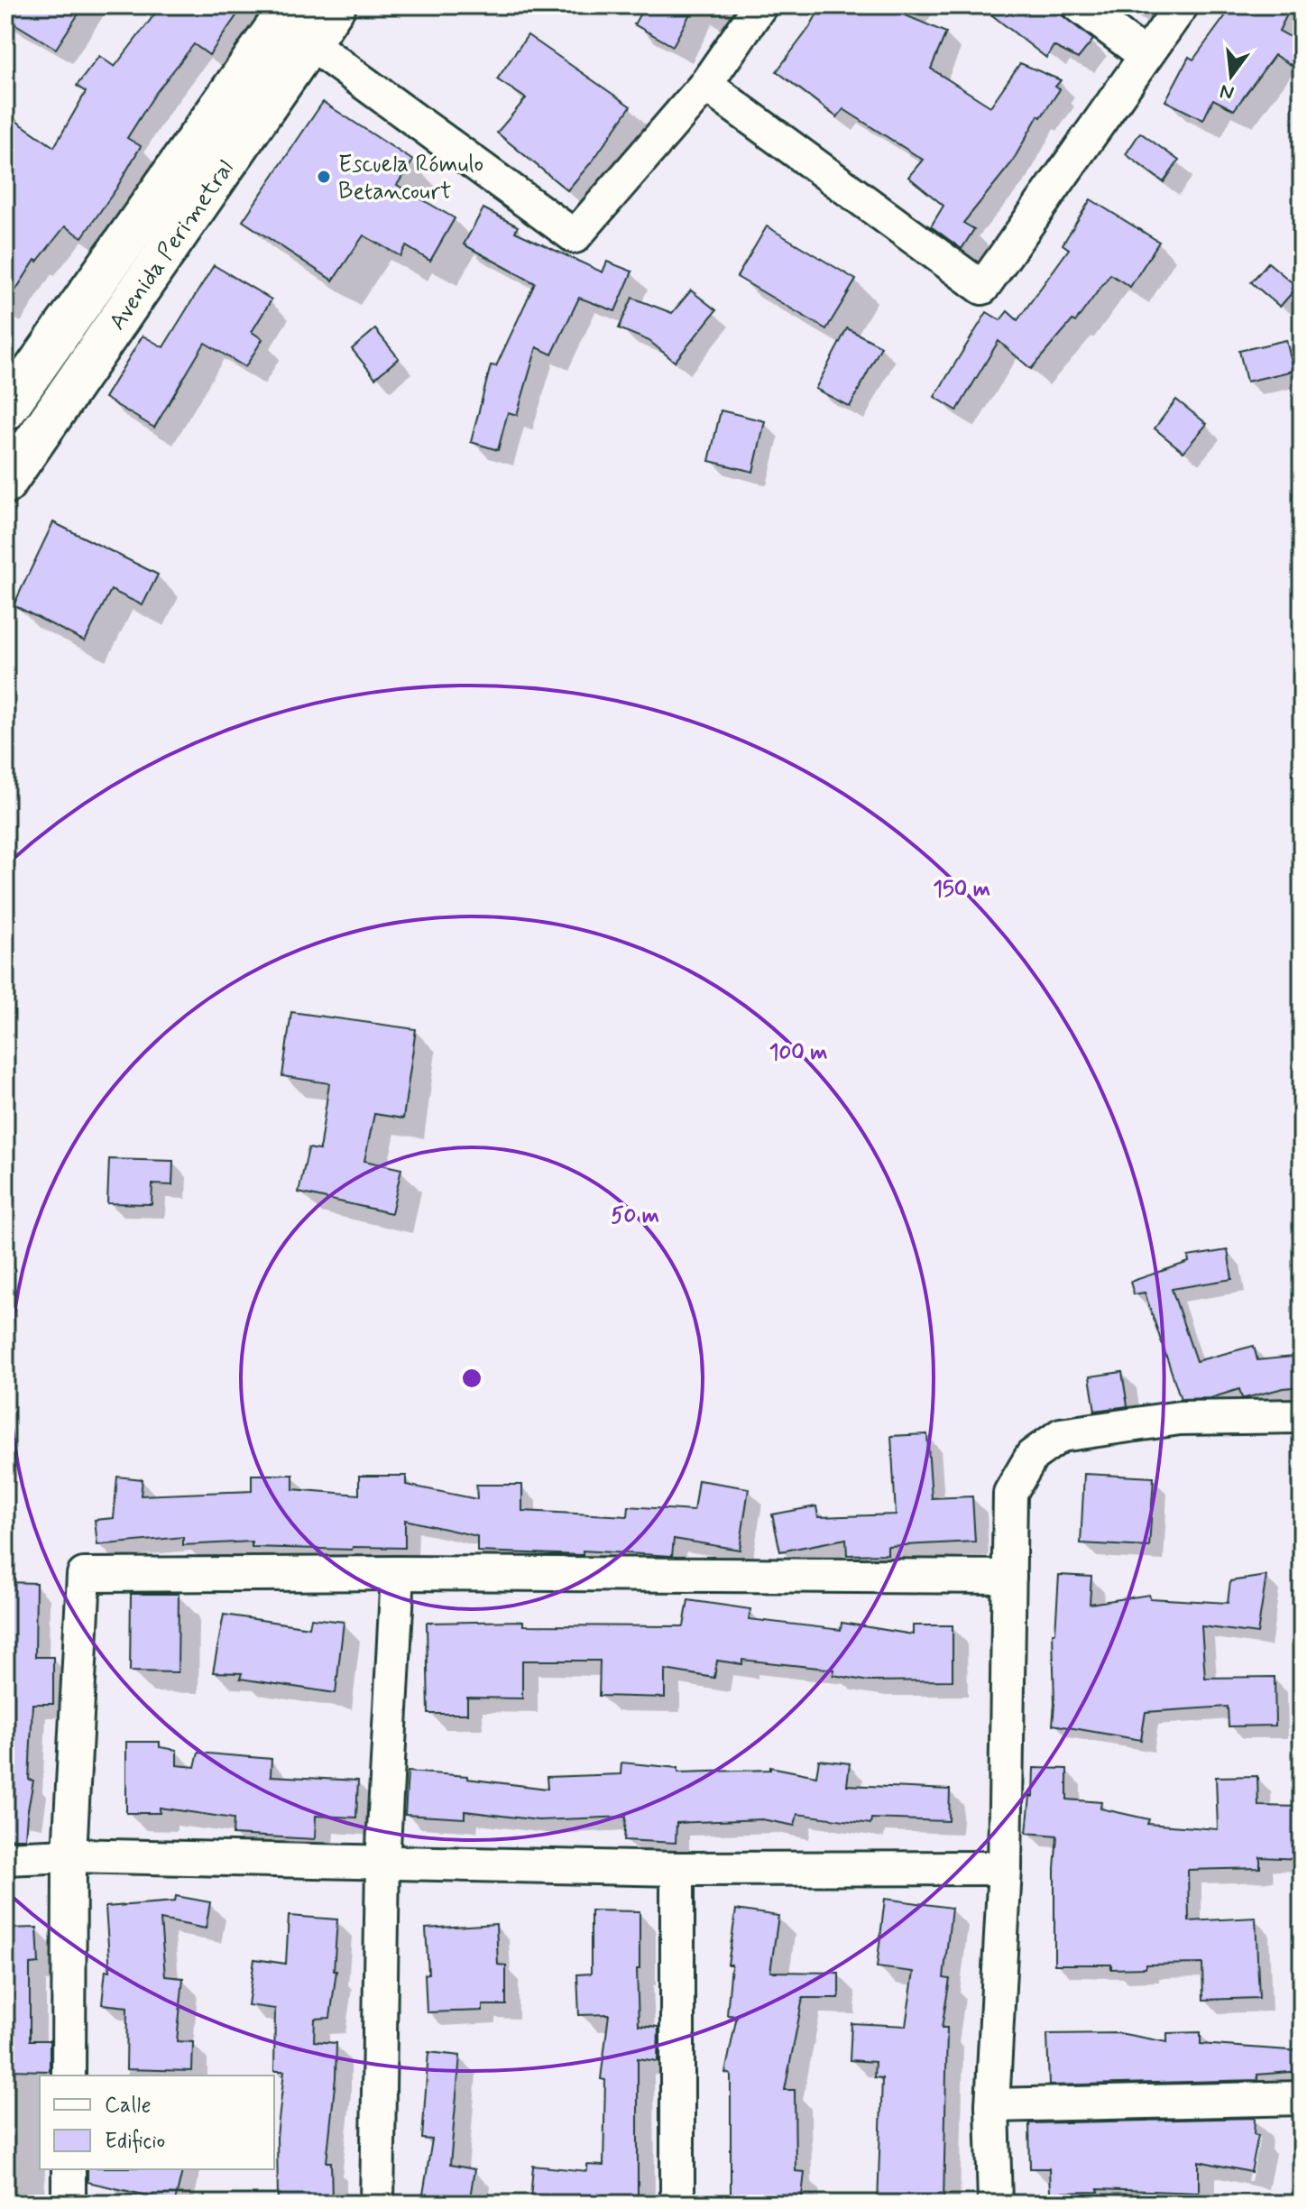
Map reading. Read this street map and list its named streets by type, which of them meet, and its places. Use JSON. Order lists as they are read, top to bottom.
{
  "streets": {
    "main road": ["Avenida Perimetral"]
  },
  "places": ["Escuela Rómulo Betancourt"],
  "legend": ["Calle", "Edificio"],
  "north": "bottom",
  "rings": ["150 m", "100 m", "50 m"]
}
